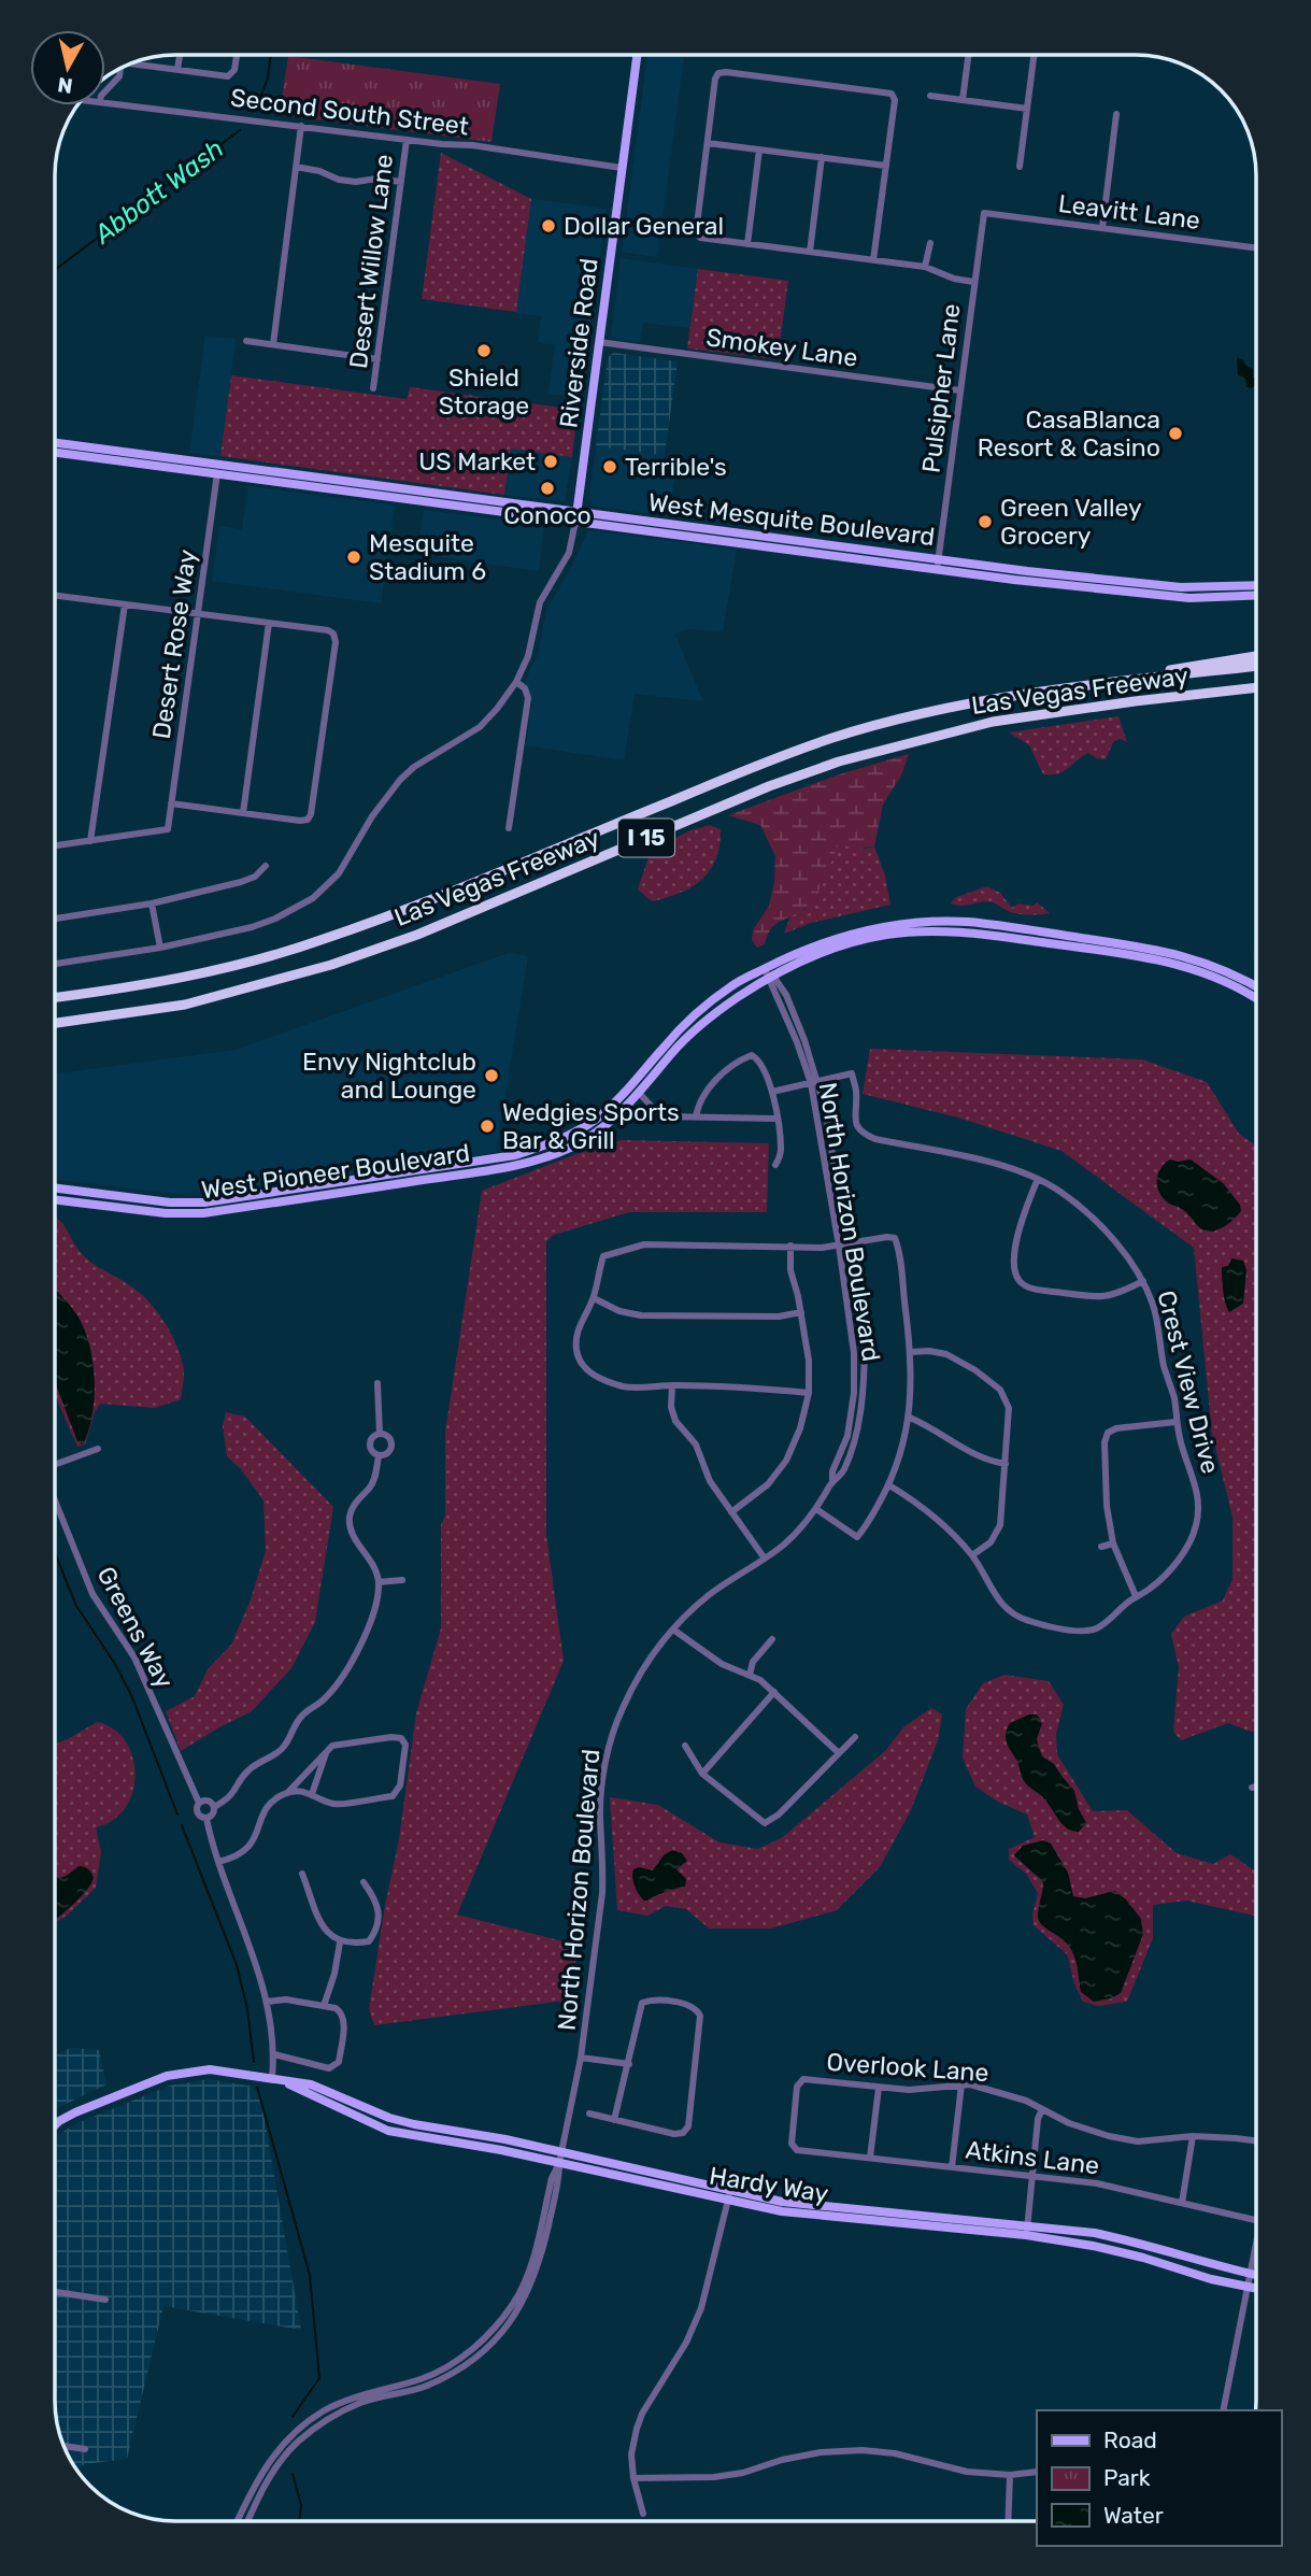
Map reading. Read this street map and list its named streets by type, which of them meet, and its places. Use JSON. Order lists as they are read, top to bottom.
{
  "streets": {
    "highway": ["Las Vegas Freeway", "I 15"],
    "main road": [
      "Riverside Road",
      "West Mesquite Boulevard",
      "West Pioneer Boulevard",
      "Hardy Way"
    ],
    "street": [
      "Second South Street",
      "Leavitt Lane",
      "Desert Willow Lane",
      "Smokey Lane",
      "Pulsipher Lane",
      "Desert Rose Way",
      "North Horizon Boulevard",
      "Crest View Drive",
      "Greens Way",
      "Overlook Lane",
      "Atkins Lane"
    ]
  },
  "crossings": [
    ["Second South Street", "Desert Willow Lane"],
    ["Second South Street", "Riverside Road"],
    ["Leavitt Lane", "Pulsipher Lane"],
    ["Riverside Road", "Smokey Lane"],
    ["Riverside Road", "West Mesquite Boulevard"],
    ["Smokey Lane", "Pulsipher Lane"],
    ["Pulsipher Lane", "West Mesquite Boulevard"],
    ["West Mesquite Boulevard", "Desert Rose Way"],
    ["West Pioneer Boulevard", "North Horizon Boulevard"],
    ["North Horizon Boulevard", "Crest View Drive"],
    ["North Horizon Boulevard", "Hardy Way"],
    ["Overlook Lane", "Atkins Lane"]
  ],
  "water": ["Abbott Wash"],
  "places": [
    "Dollar General",
    "Shield Storage",
    "CasaBlanca Resort & Casino",
    "US Market",
    "Terrible's",
    "Conoco",
    "Green Valley Grocery",
    "Mesquite Stadium 6",
    "Envy Nightclub and Lounge",
    "Wedgies Sports Bar & Grill"
  ],
  "legend": ["Road", "Park", "Water"],
  "north": "bottom"
}
